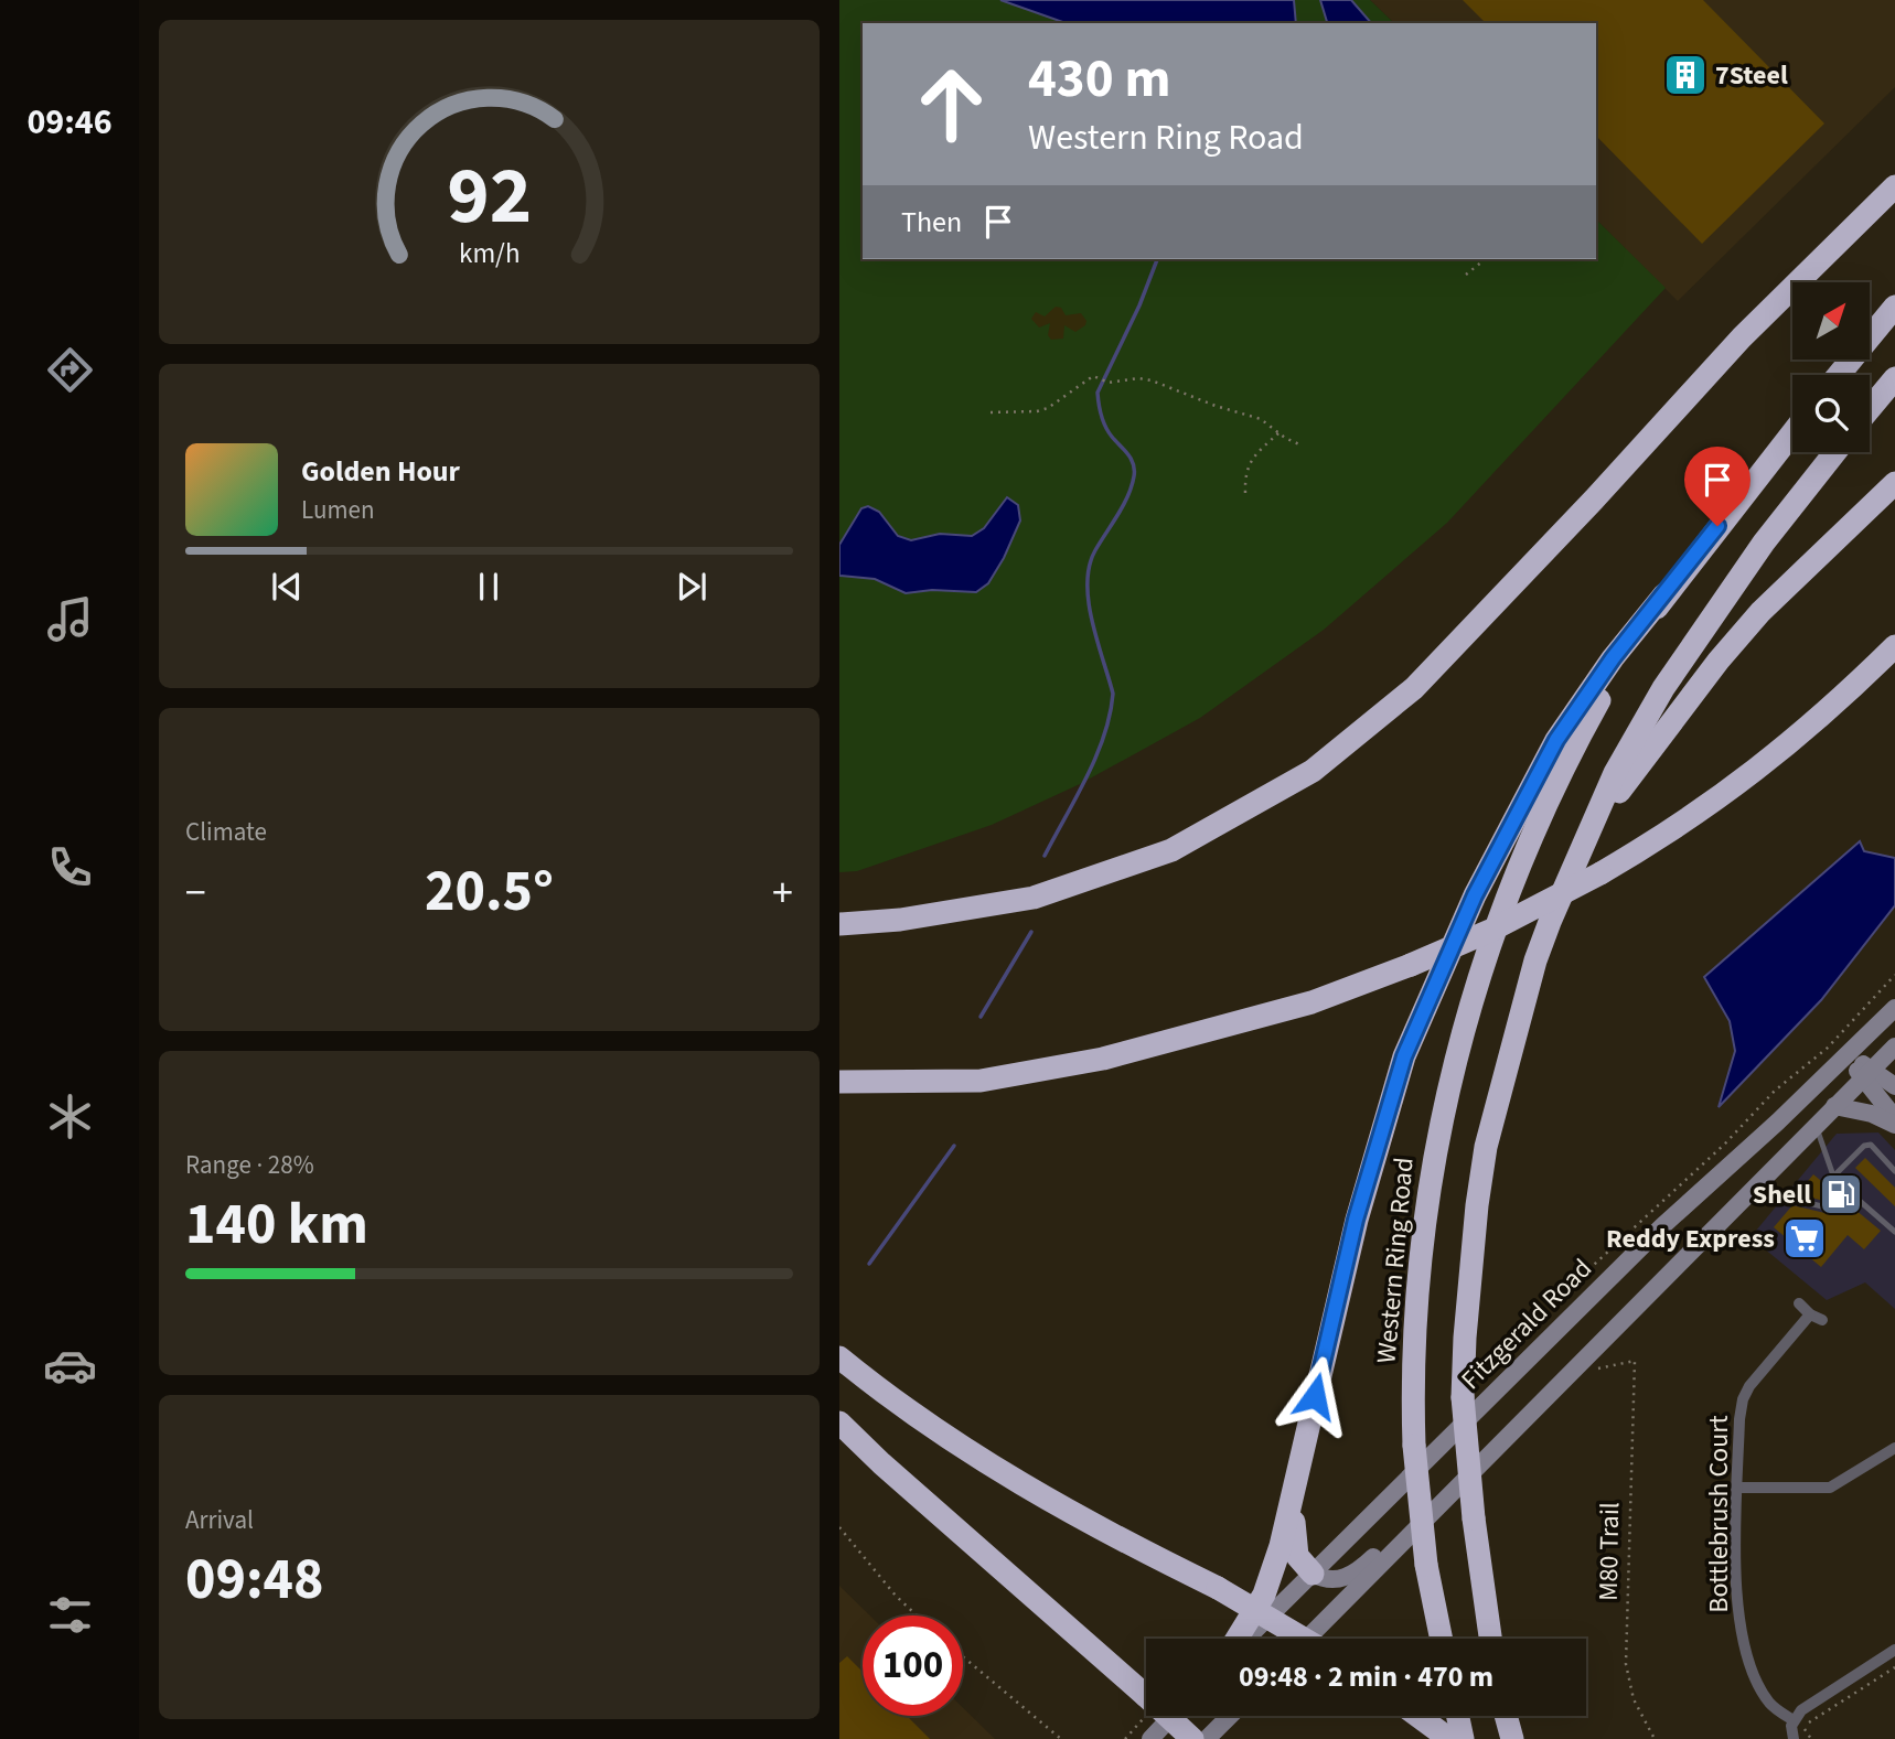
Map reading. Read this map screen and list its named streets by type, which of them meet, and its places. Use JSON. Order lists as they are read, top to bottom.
{
  "streets": {
    "highway": ["Western Ring Road"],
    "main road": ["Fitzgerald Road"],
    "street": ["Bottlebrush Court"],
    "path": ["M80 Trail"]
  },
  "places": {
    "building": ["7Steel"],
    "fuel station": ["Shell"],
    "supermarket": ["Reddy Express"]
  },
  "north": "top right",
  "page": {
    "tabs": "09:46",
    "turn": ["430 m", "Western Ring Road"],
    "then": "Then",
    "song": ["Golden Hour", "Lumen"],
    "tile": [
      "Climate",
      ["Range · 28%", "140 km"],
      ["Arrival", "09:48"]
    ],
    "heat": ["−", "20.5°", "+"],
    "limit": "100",
    "trip": "09:48 · 2 min · 470 m",
    "gauge": ["92", "km/h"]
  }
}
